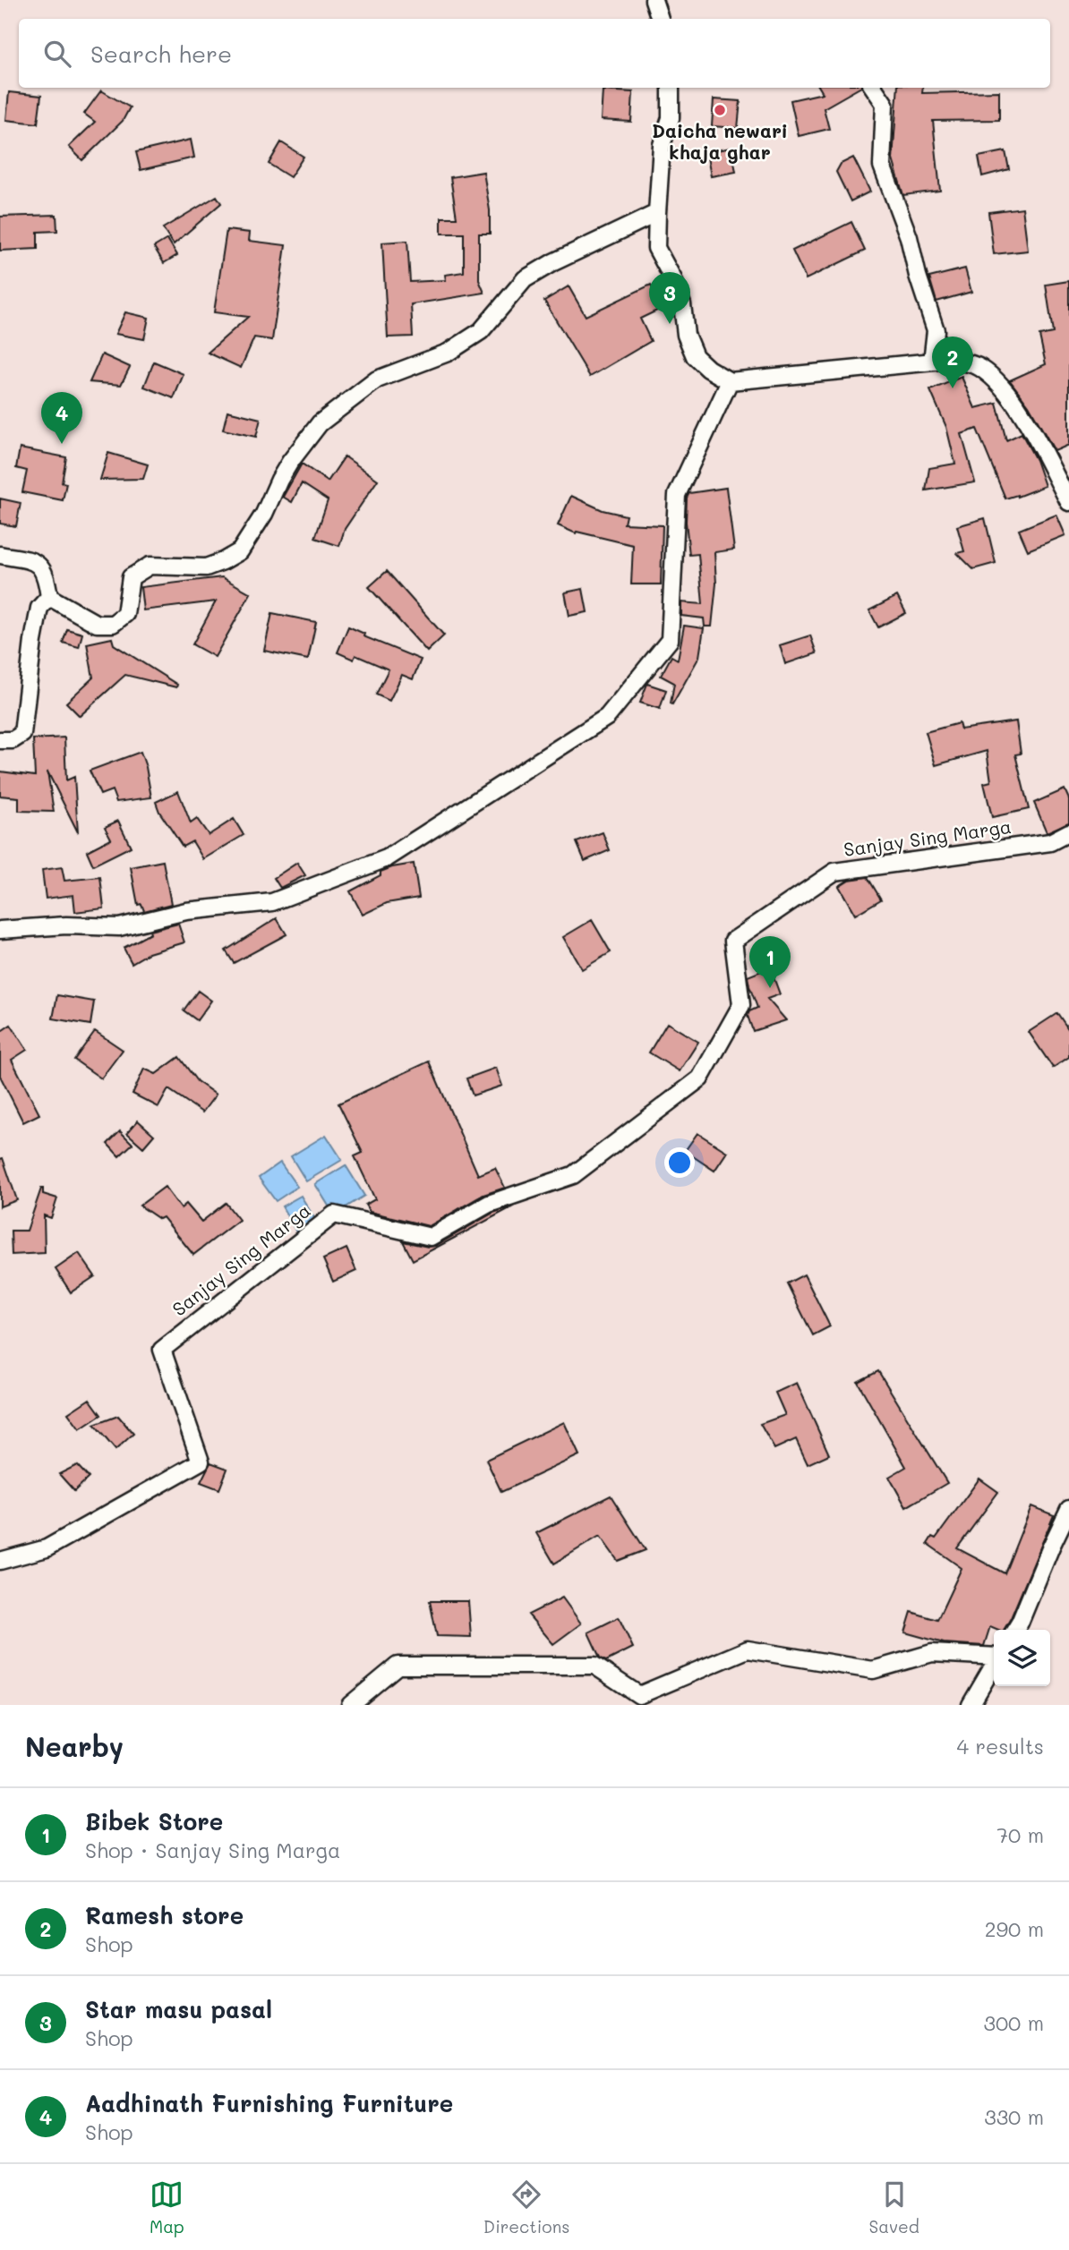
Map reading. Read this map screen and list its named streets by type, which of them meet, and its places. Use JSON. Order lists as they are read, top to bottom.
{
  "streets": {
    "street": ["Sanjay Sing Marga"]
  },
  "places": ["Daicha newari khaja ghar"],
  "page": {
    "search": "Search here",
    "pins": [
      "3",
      "2",
      "4",
      "1"
    ],
    "heading": ["Nearby", "4 results"],
    "list": [
      {
        "mark": "1",
        "name": "Bibek Store",
        "note": "Shop · Sanjay Sing Marga",
        "value": "70 m"
      },
      {
        "mark": "2",
        "name": "Ramesh store",
        "note": "Shop",
        "value": "290 m"
      },
      {
        "mark": "3",
        "name": "Star masu pasal",
        "note": "Shop",
        "value": "300 m"
      },
      {
        "mark": "4",
        "name": "Aadhinath Furnishing Furniture",
        "note": "Shop",
        "value": "330 m"
      }
    ],
    "nav": ["Map", "Directions", "Saved"]
  }
}
